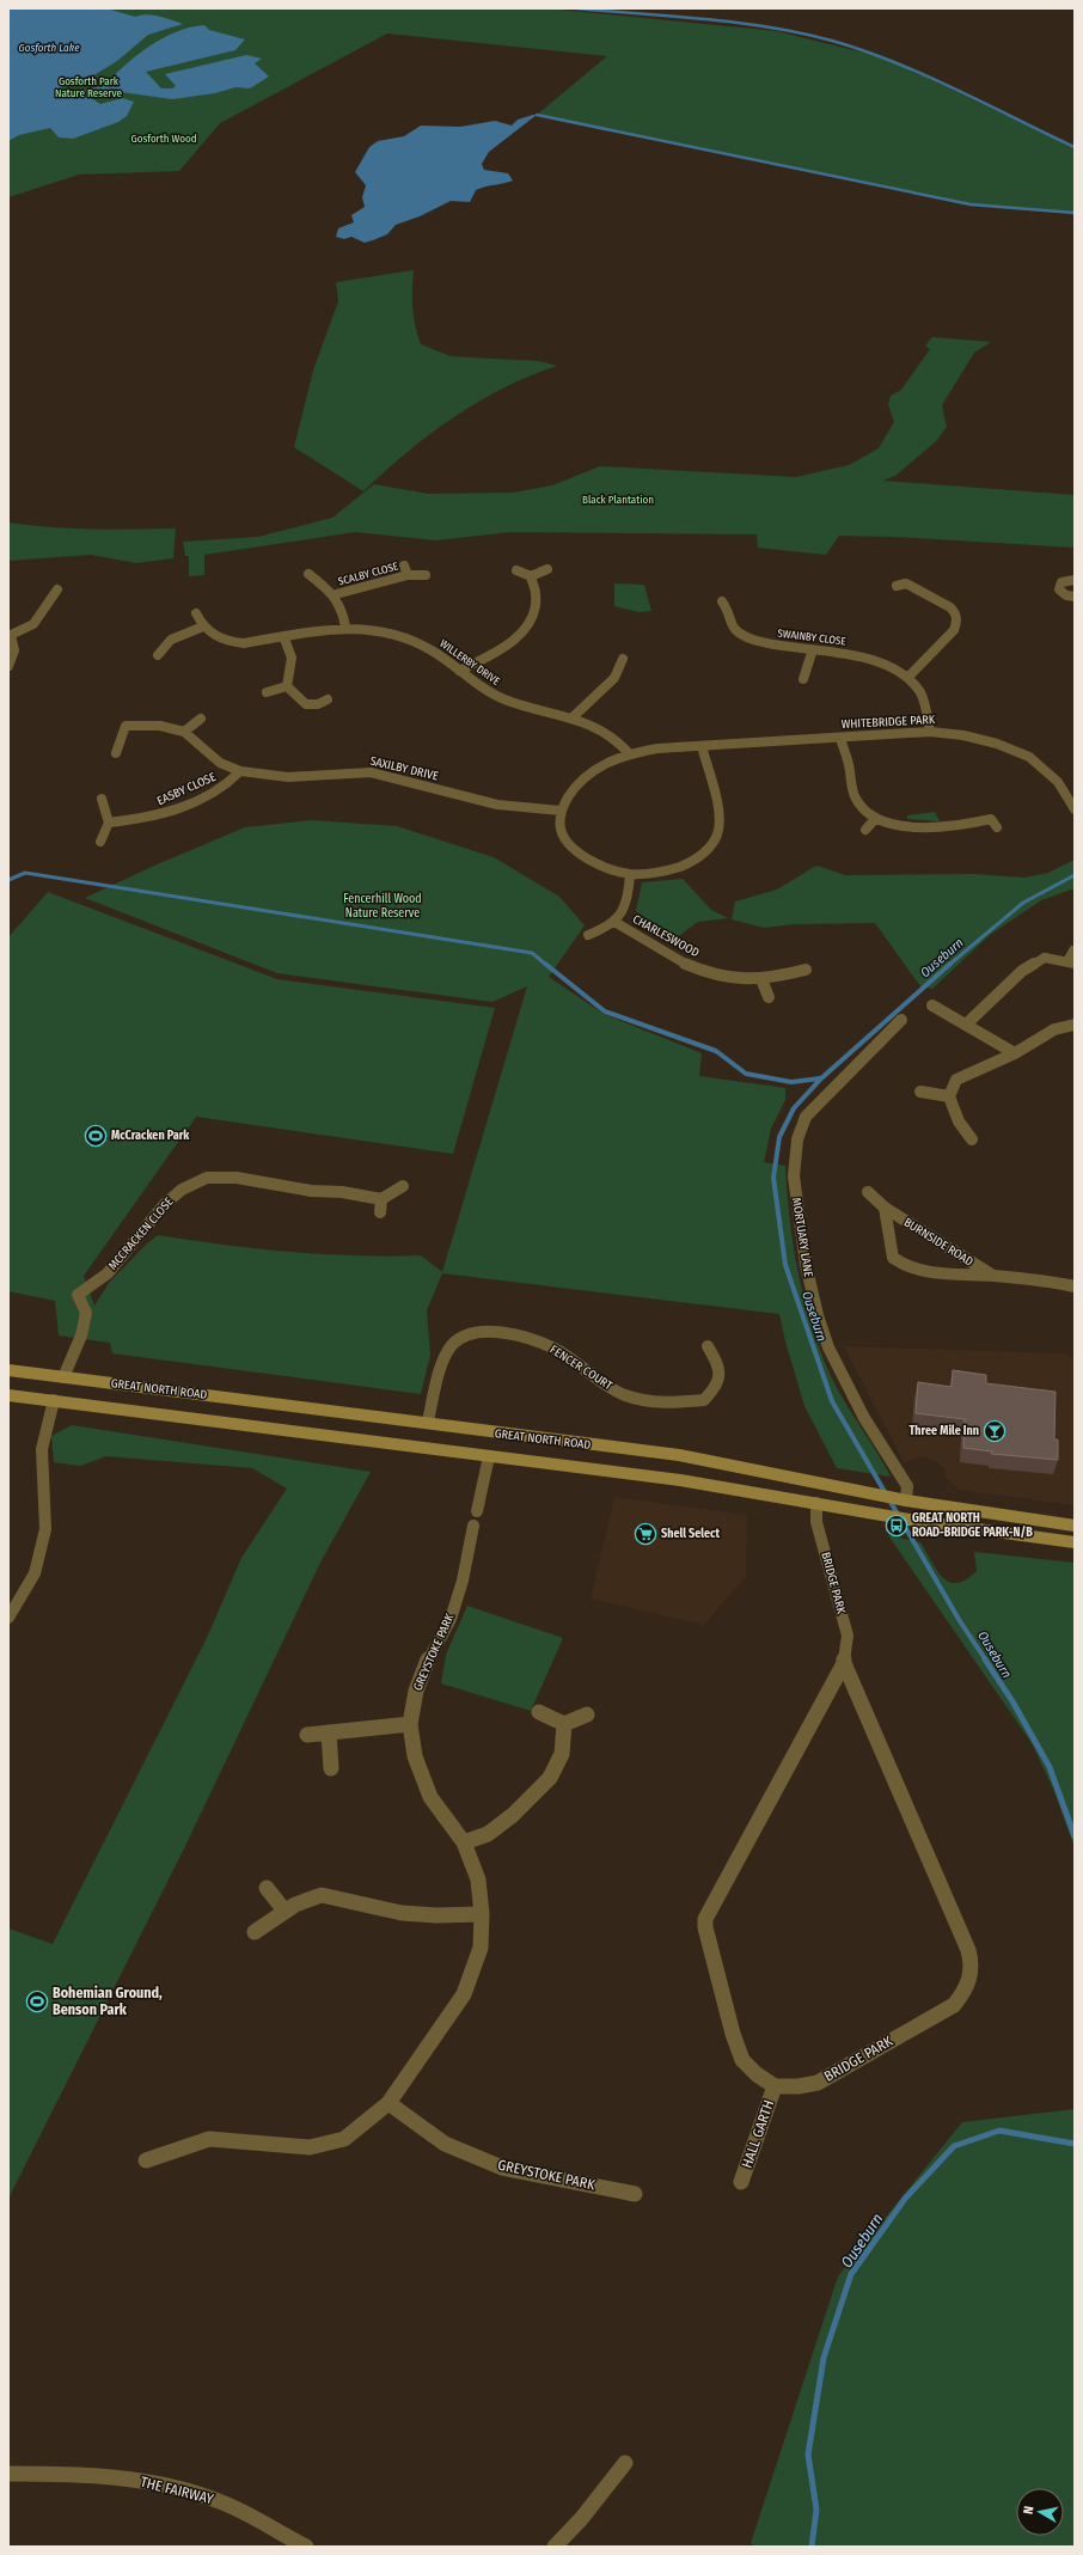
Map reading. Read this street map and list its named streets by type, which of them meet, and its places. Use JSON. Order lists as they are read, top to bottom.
{
  "streets": {
    "main road": ["GREAT NORTH ROAD"],
    "street": [
      "SCALBY CLOSE",
      "SWAINBY CLOSE",
      "WILLERBY DRIVE",
      "WHITEBRIDGE PARK",
      "SAXILBY DRIVE",
      "EASBY CLOSE",
      "CHARLESWOOD",
      "MCCRACKEN CLOSE",
      "MORTUARY LANE",
      "BURNSIDE ROAD",
      "FENCER COURT",
      "BRIDGE PARK",
      "GREYSTOKE PARK",
      "HALL GARTH",
      "THE FAIRWAY"
    ]
  },
  "crossings": [
    ["SCALBY CLOSE", "WILLERBY DRIVE"],
    ["SWAINBY CLOSE", "WHITEBRIDGE PARK"],
    ["WILLERBY DRIVE", "WHITEBRIDGE PARK"],
    ["WILLERBY DRIVE", "SAXILBY DRIVE"],
    ["WILLERBY DRIVE", "CHARLESWOOD"],
    ["WHITEBRIDGE PARK", "SAXILBY DRIVE"],
    ["WHITEBRIDGE PARK", "CHARLESWOOD"],
    ["SAXILBY DRIVE", "EASBY CLOSE"],
    ["SAXILBY DRIVE", "CHARLESWOOD"],
    ["MCCRACKEN CLOSE", "GREAT NORTH ROAD"],
    ["MORTUARY LANE", "GREAT NORTH ROAD"],
    ["FENCER COURT", "GREAT NORTH ROAD"],
    ["GREAT NORTH ROAD", "BRIDGE PARK"],
    ["GREAT NORTH ROAD", "GREYSTOKE PARK"],
    ["BRIDGE PARK", "HALL GARTH"]
  ],
  "water": ["Gosforth Lake", "Ouseburn"],
  "parks": [
    "Gosforth Park Nature Reserve",
    "Gosforth Wood",
    "Black Plantation",
    "Fencerhill Wood Nature Reserve"
  ],
  "places": {
    "sports": ["McCracken Park", "Bohemian Ground, Benson Park"],
    "bar": ["Three Mile Inn"],
    "bus stop": ["GREAT NORTH ROAD-BRIDGE PARK-N/B"],
    "supermarket": ["Shell Select"]
  },
  "north": "left"
}
